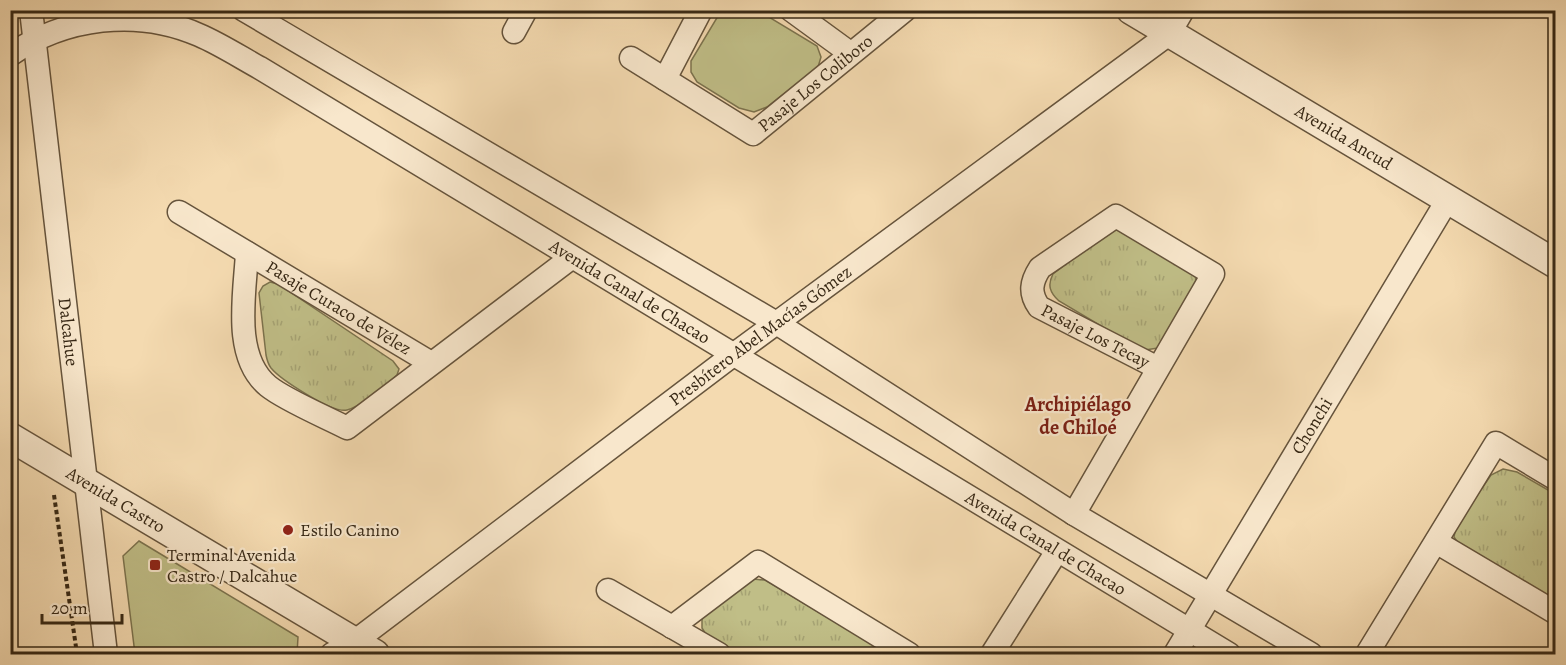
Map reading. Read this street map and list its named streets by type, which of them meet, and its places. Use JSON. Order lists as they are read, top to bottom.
{
  "streets": {
    "street": [
      "Pasaje Los Coliboro",
      "Avenida Ancud",
      "Avenida Canal de Chacao",
      "Pasaje Curaco de Vélez",
      "Dalcahue",
      "Pasaje Los Tecay",
      "Presbítero Abel Macías Gómez",
      "Chonchi",
      "Avenida Castro"
    ]
  },
  "crossings": [
    ["Avenida Ancud", "Presbítero Abel Macías Gómez"],
    ["Avenida Ancud", "Chonchi"],
    ["Avenida Canal de Chacao", "Pasaje Curaco de Vélez"],
    ["Avenida Canal de Chacao", "Dalcahue"],
    ["Avenida Canal de Chacao", "Presbítero Abel Macías Gómez"],
    ["Avenida Canal de Chacao", "Chonchi"],
    ["Dalcahue", "Avenida Castro"],
    ["Presbítero Abel Macías Gómez", "Avenida Castro"]
  ],
  "districts": ["Archipiélago de Chiloé"],
  "places": {
    "other": ["Estilo Canino"],
    "transit": ["Terminal Avenida Castro / Dalcahue"]
  },
  "scale_bar": "20 m"
}
